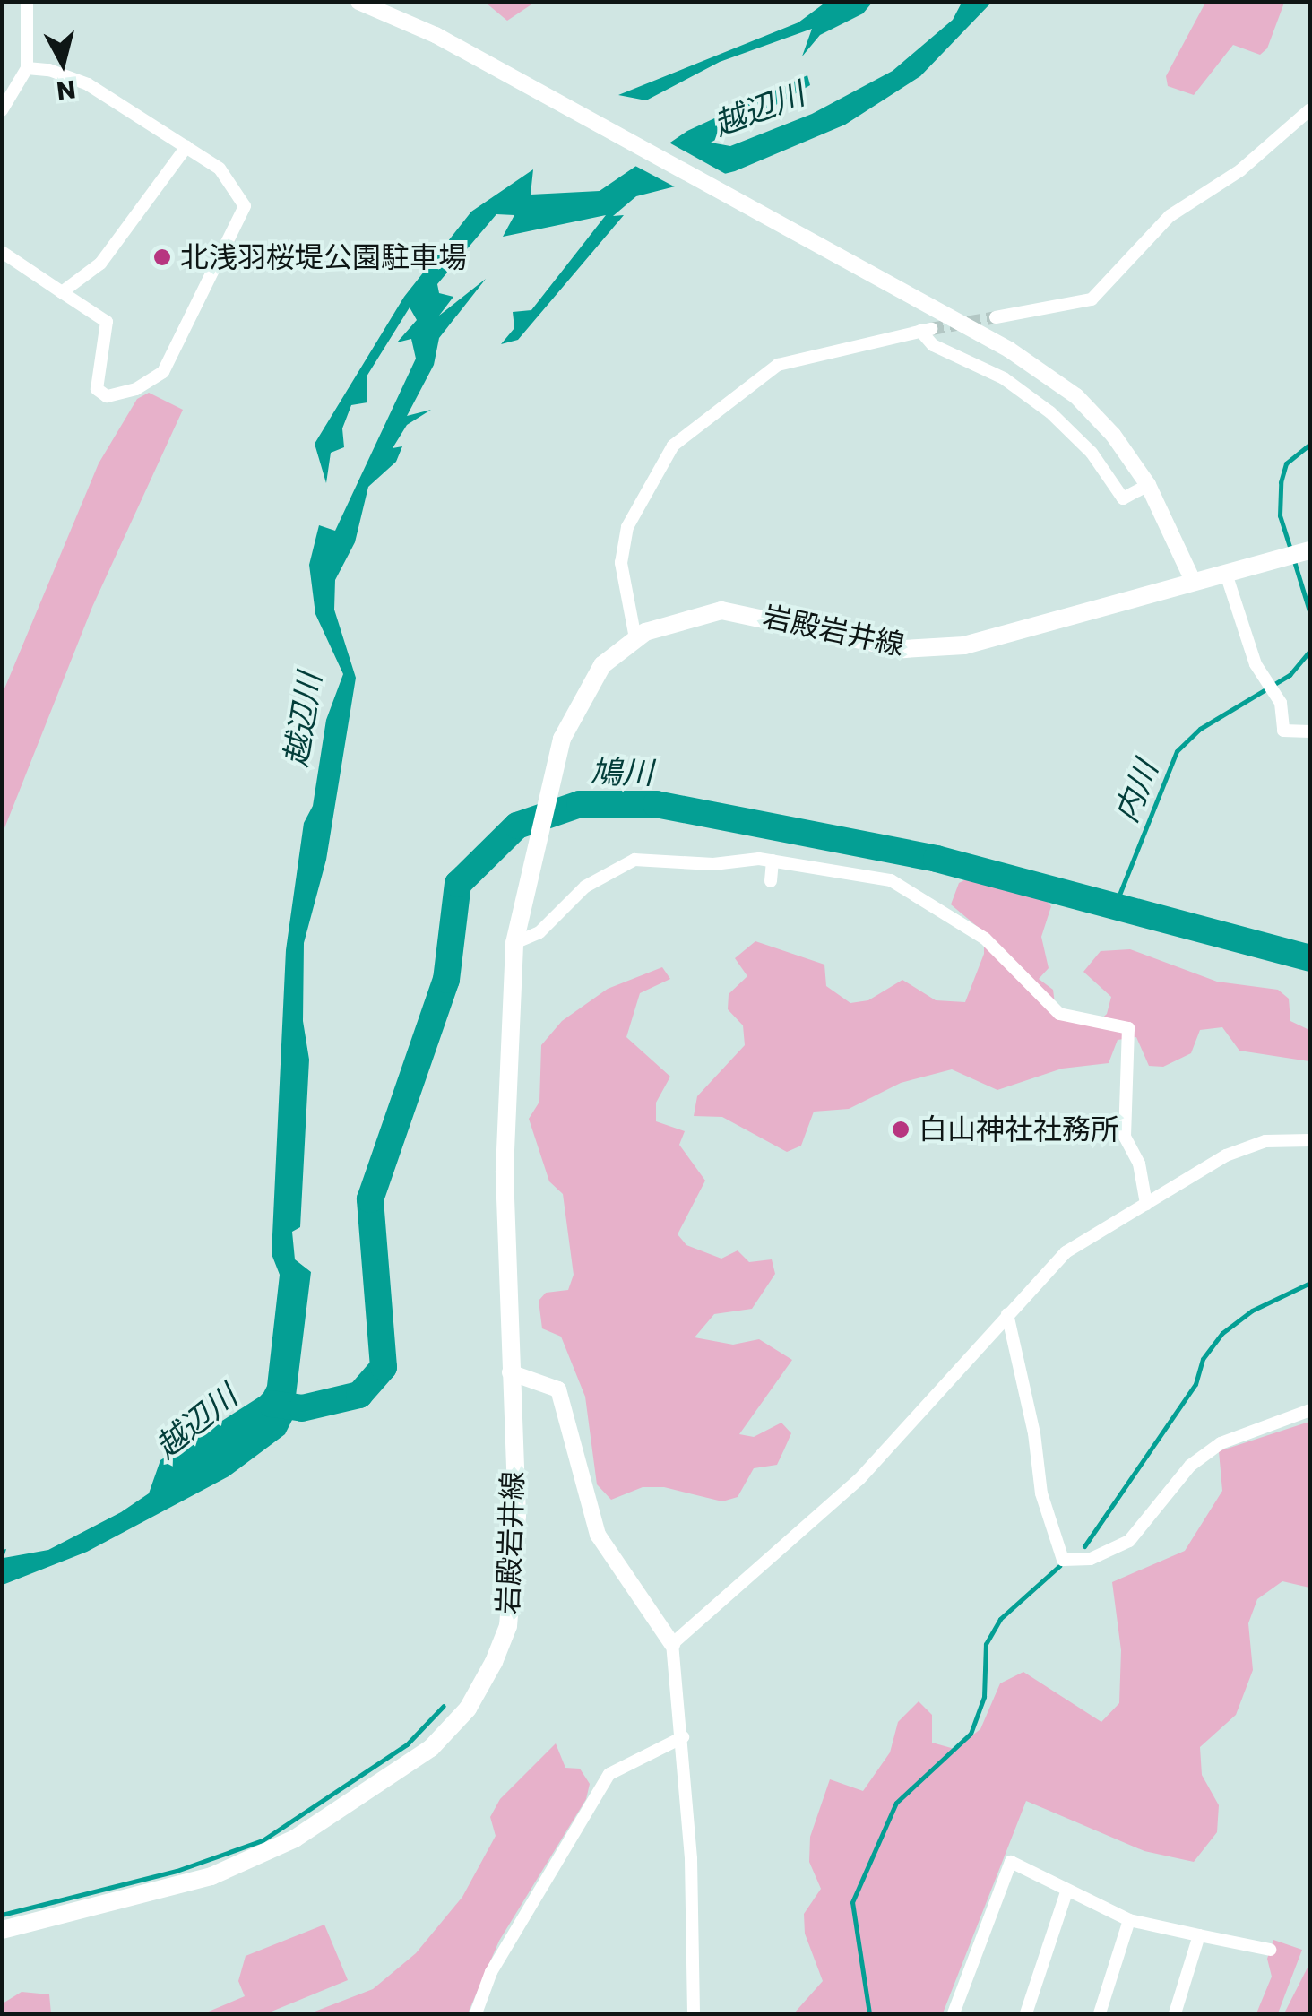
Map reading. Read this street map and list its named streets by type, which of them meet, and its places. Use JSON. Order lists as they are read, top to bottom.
{
  "streets": {
    "main road": ["岩殿岩井線"]
  },
  "water": ["越辺川", "鳩川", "内川"],
  "places": ["北浅羽桜堤公園駐車場", "白山神社社務所"],
  "north": "bottom"
}
